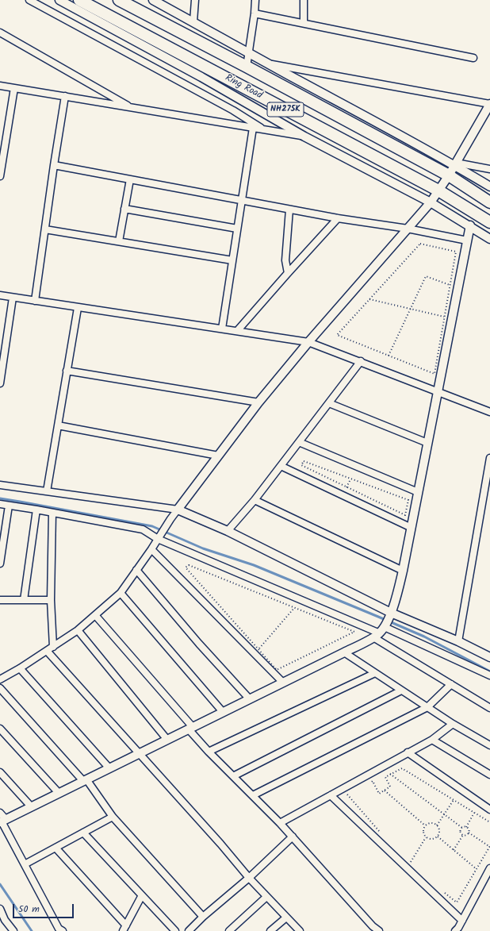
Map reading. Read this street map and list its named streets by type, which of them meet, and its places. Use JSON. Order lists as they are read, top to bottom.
{
  "streets": {
    "highway": ["Ring Road", "NH275K"]
  },
  "scale_bar": "50 m"
}
